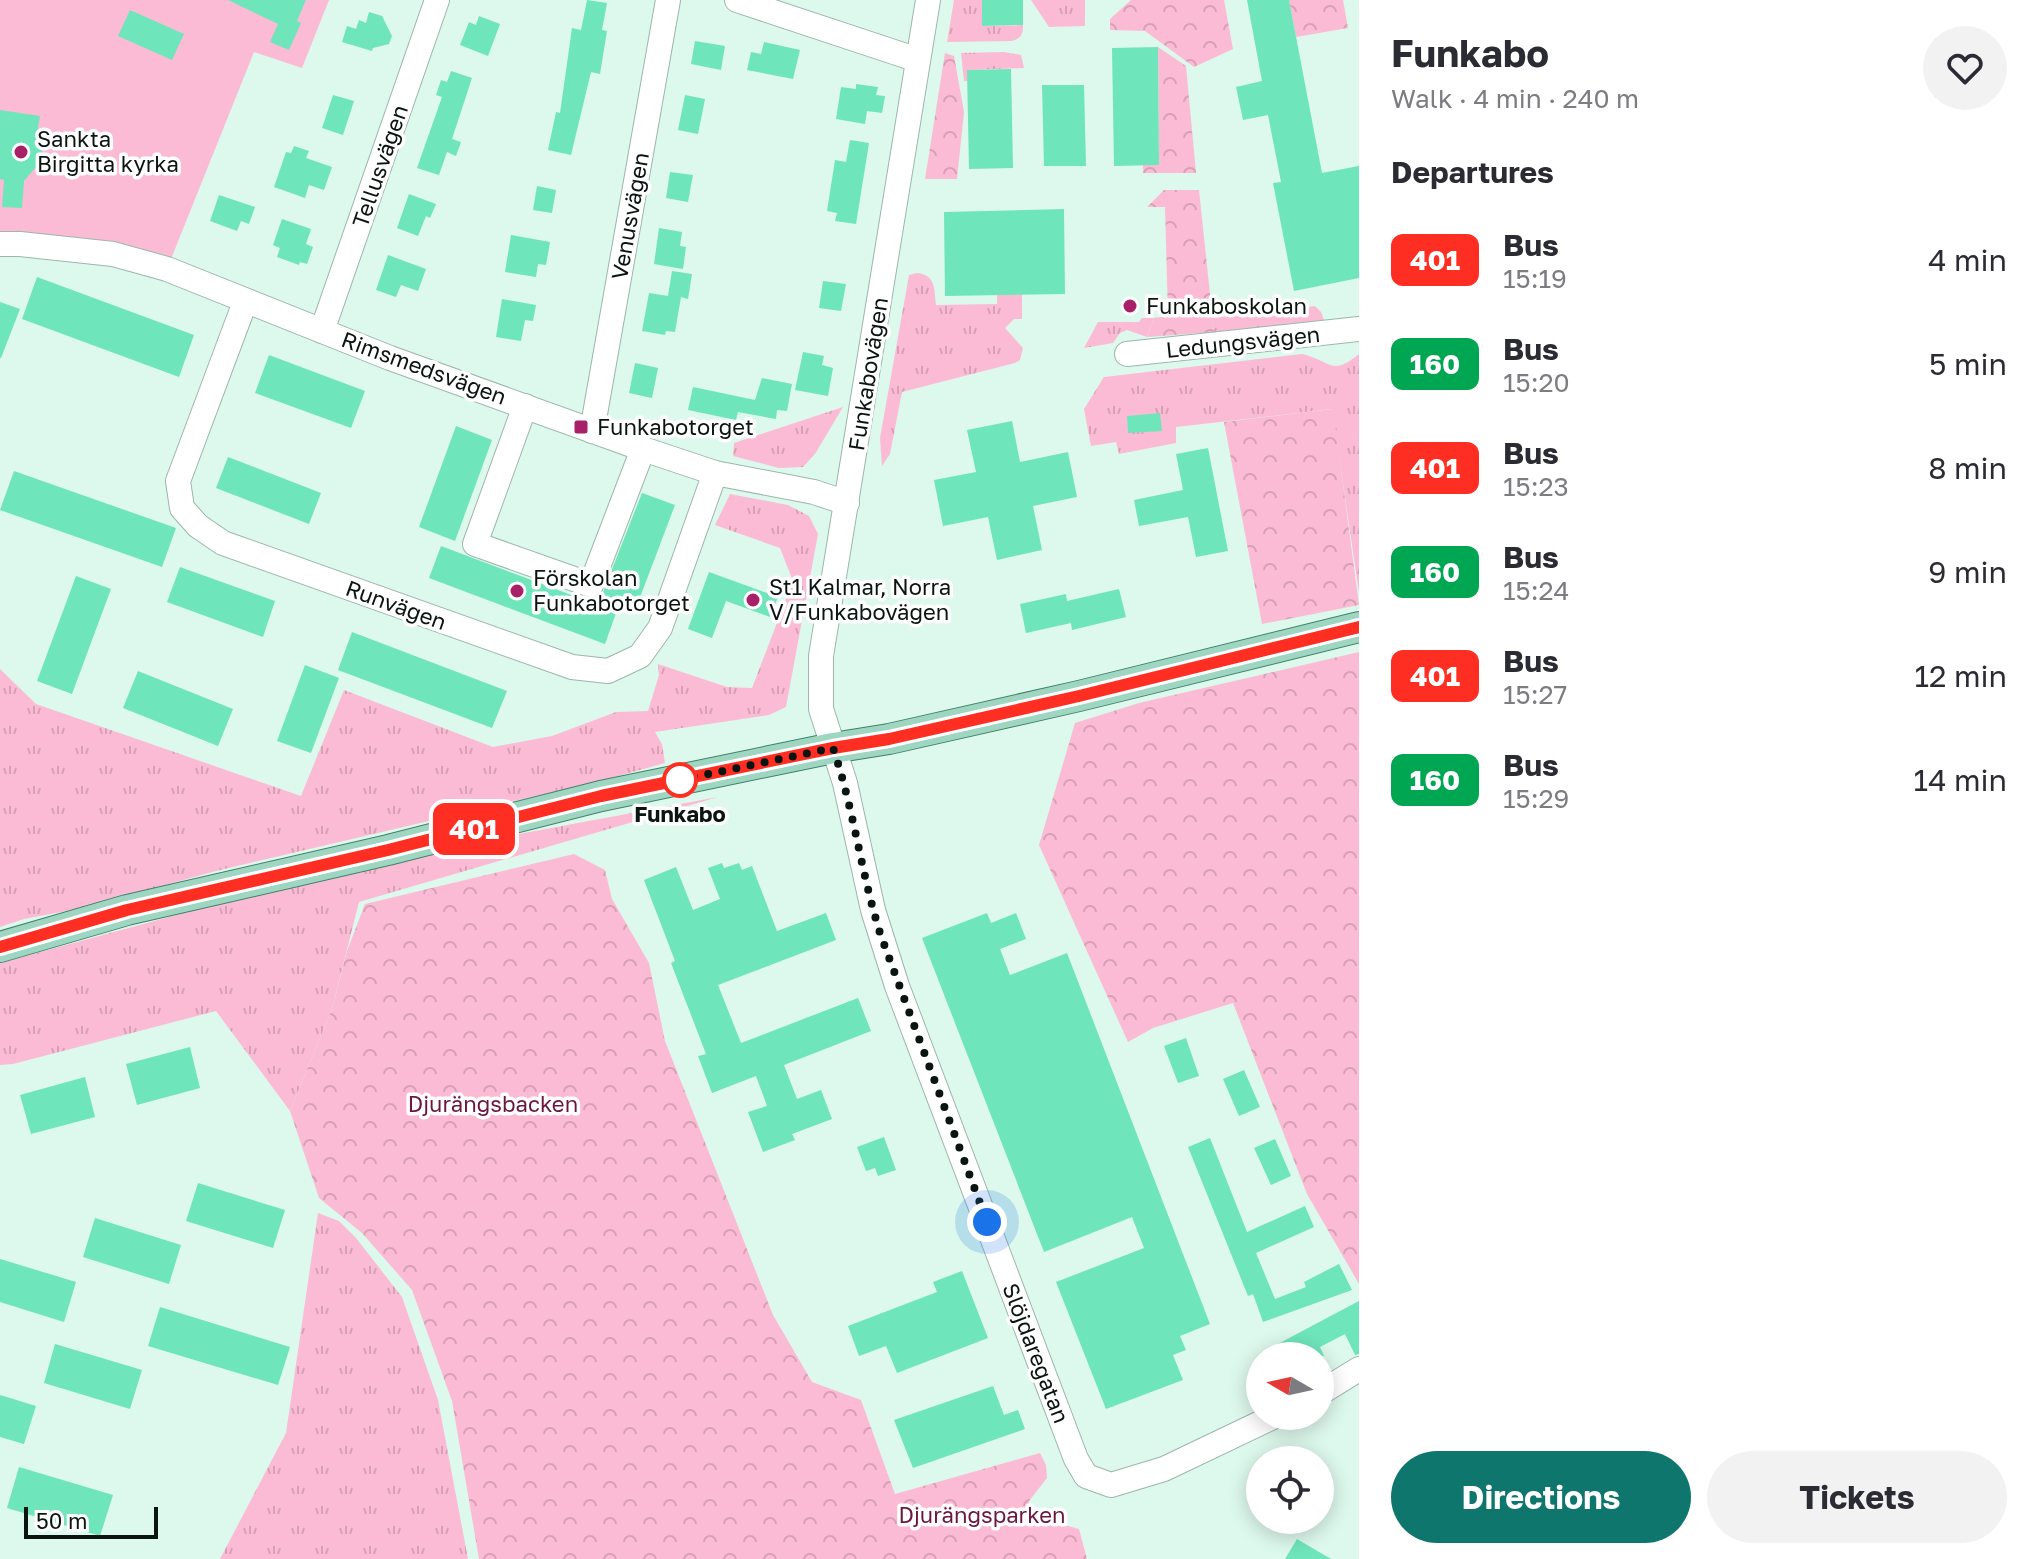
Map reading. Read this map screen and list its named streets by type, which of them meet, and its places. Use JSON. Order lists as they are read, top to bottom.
{
  "streets": {
    "street": [
      "Tellusvägen",
      "Venusvägen",
      "Ledungsvägen",
      "Rimsmedsvägen",
      "Funkabovägen",
      "Runvägen",
      "Slöjdaregatan"
    ]
  },
  "crossings": [
    ["Tellusvägen", "Rimsmedsvägen"],
    ["Venusvägen", "Rimsmedsvägen"],
    ["Rimsmedsvägen", "Funkabovägen"],
    ["Rimsmedsvägen", "Runvägen"],
    ["Funkabovägen", "Slöjdaregatan"]
  ],
  "parks": ["Djurängsbacken", "Djurängsparken"],
  "places": {
    "other": [
      "Sankta Birgitta kyrka",
      "Funkaboskolan",
      "Förskolan Funkabotorget",
      "St1 Kalmar, Norra V/Funkabovägen",
      "Funkabo"
    ],
    "transit": ["Funkabotorget"]
  },
  "lines": ["bus line 401"],
  "scale_bar": "50 m",
  "north": "left",
  "page": {
    "on_map": "401",
    "heading": [
      ["Funkabo", "Walk · 4 min · 240 m"],
      "Departures"
    ],
    "list": [
      {
        "mark": "401",
        "name": "Bus",
        "note": "15:19",
        "value": "4 min"
      },
      {
        "mark": "160",
        "name": "Bus",
        "note": "15:20",
        "value": "5 min"
      },
      {
        "mark": "401",
        "name": "Bus",
        "note": "15:23",
        "value": "8 min"
      },
      {
        "mark": "160",
        "name": "Bus",
        "note": "15:24",
        "value": "9 min"
      },
      {
        "mark": "401",
        "name": "Bus",
        "note": "15:27",
        "value": "12 min"
      },
      {
        "mark": "160",
        "name": "Bus",
        "note": "15:29",
        "value": "14 min"
      }
    ],
    "buttons": ["Directions", "Tickets"],
    "scale": "50 m"
  }
}
